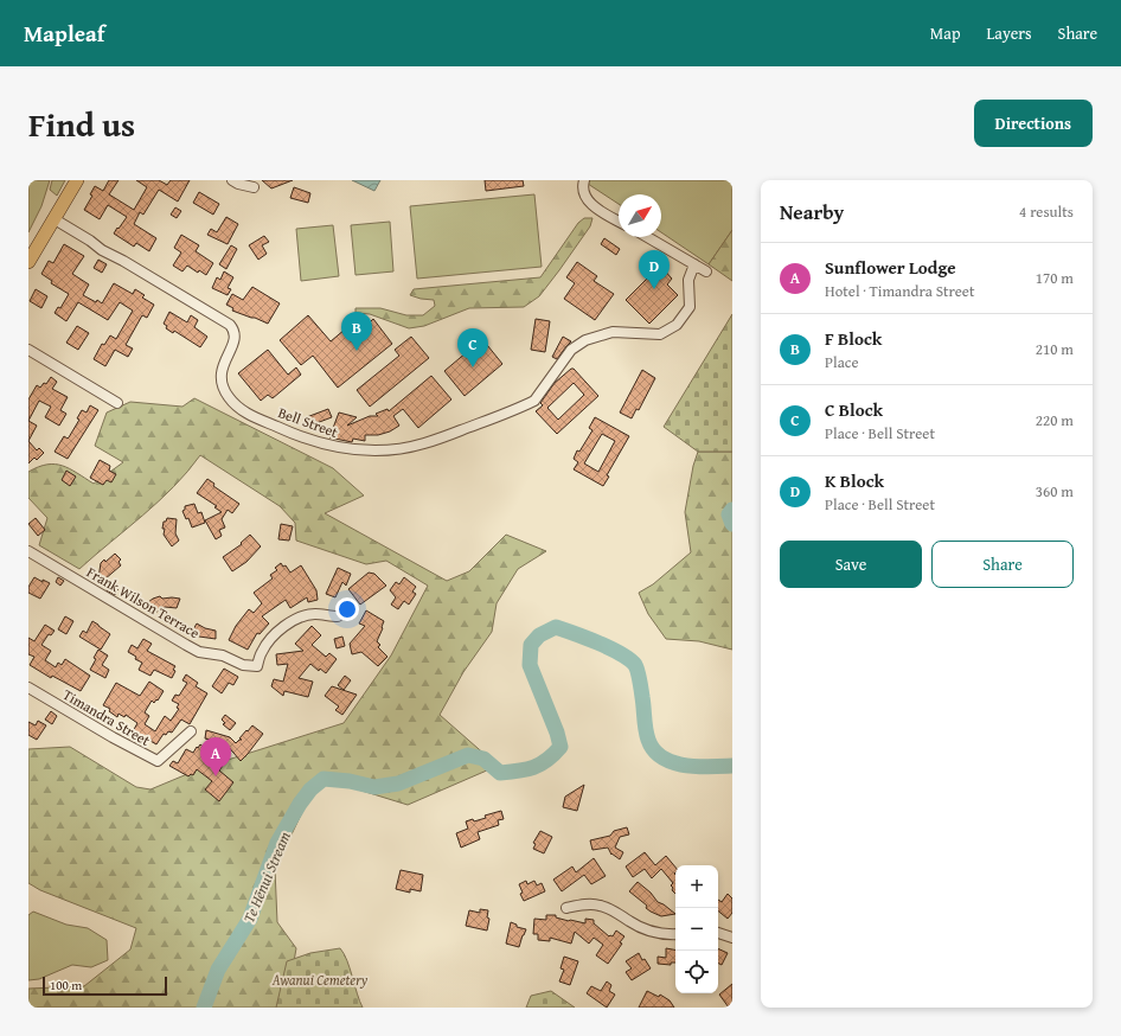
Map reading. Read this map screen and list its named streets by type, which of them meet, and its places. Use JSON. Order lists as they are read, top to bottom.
{
  "streets": {
    "street": ["Bell Street", "Frank Wilson Terrace", "Timandra Street"]
  },
  "water": ["Te Hēnui Stream"],
  "parks": ["Awanui Cemetery"],
  "scale_bar": "100 m",
  "north": "top right",
  "page": {
    "header": "Mapleaf",
    "nav": ["Map", "Layers", "Share"],
    "title": "Find us",
    "buttons": [
      "Directions",
      ["Save", "Share"]
    ],
    "heading": ["Nearby", "4 results"],
    "list": [
      {
        "mark": "A",
        "name": "Sunflower Lodge",
        "note": "Hotel · Timandra Street",
        "value": "170 m"
      },
      {
        "mark": "B",
        "name": "F Block",
        "note": "Place",
        "value": "210 m"
      },
      {
        "mark": "C",
        "name": "C Block",
        "note": "Place · Bell Street",
        "value": "220 m"
      },
      {
        "mark": "D",
        "name": "K Block",
        "note": "Place · Bell Street",
        "value": "360 m"
      }
    ],
    "pins": [
      "D",
      "B",
      "C",
      "A"
    ],
    "map_buttons": ["+", "−"],
    "scale": "100 m"
  }
}
